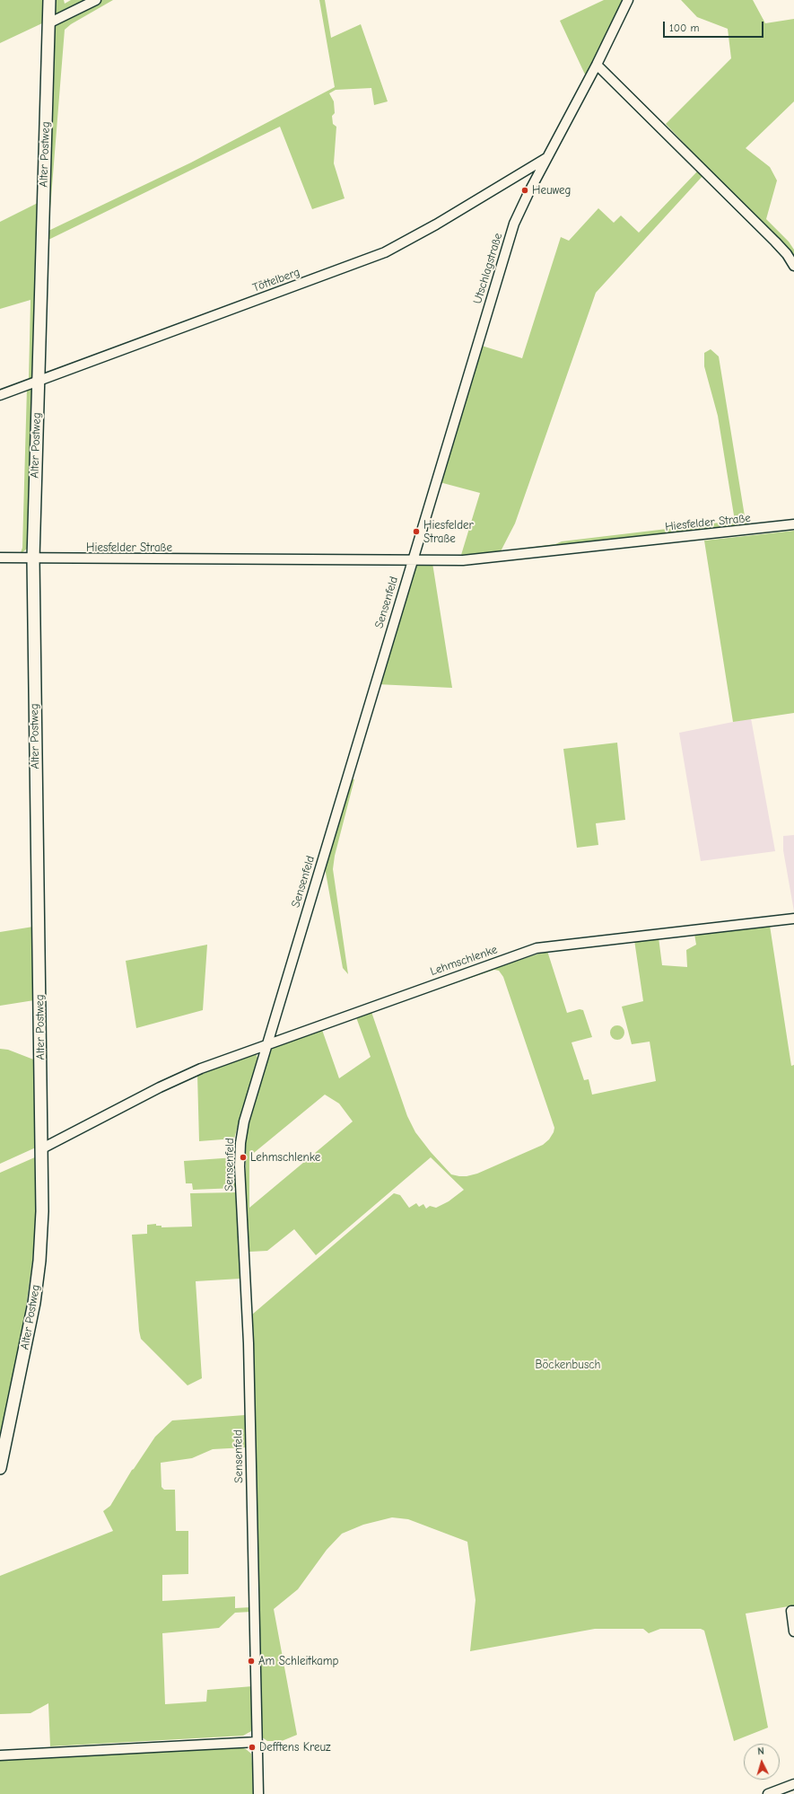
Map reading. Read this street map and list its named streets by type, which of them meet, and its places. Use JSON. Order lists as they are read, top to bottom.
{
  "streets": {
    "main road": ["Alter Postweg"],
    "street": [
      "Utschlagstraße",
      "Töttelberg",
      "Hiesfelder Straße",
      "Sensenfeld",
      "Lehmschlenke"
    ]
  },
  "crossings": [
    ["Alter Postweg", "Töttelberg"],
    ["Alter Postweg", "Hiesfelder Straße"],
    ["Alter Postweg", "Lehmschlenke"],
    ["Utschlagstraße", "Töttelberg"],
    ["Utschlagstraße", "Hiesfelder Straße"],
    ["Utschlagstraße", "Sensenfeld"],
    ["Hiesfelder Straße", "Sensenfeld"],
    ["Sensenfeld", "Lehmschlenke"]
  ],
  "parks": ["Böckenbusch"],
  "places": [
    "Heuweg",
    "Hiesfelder Straße",
    "Lehmschlenke",
    "Am Schleitkamp",
    "Defftens Kreuz"
  ],
  "scale_bar": "100 m",
  "north": "top"
}
